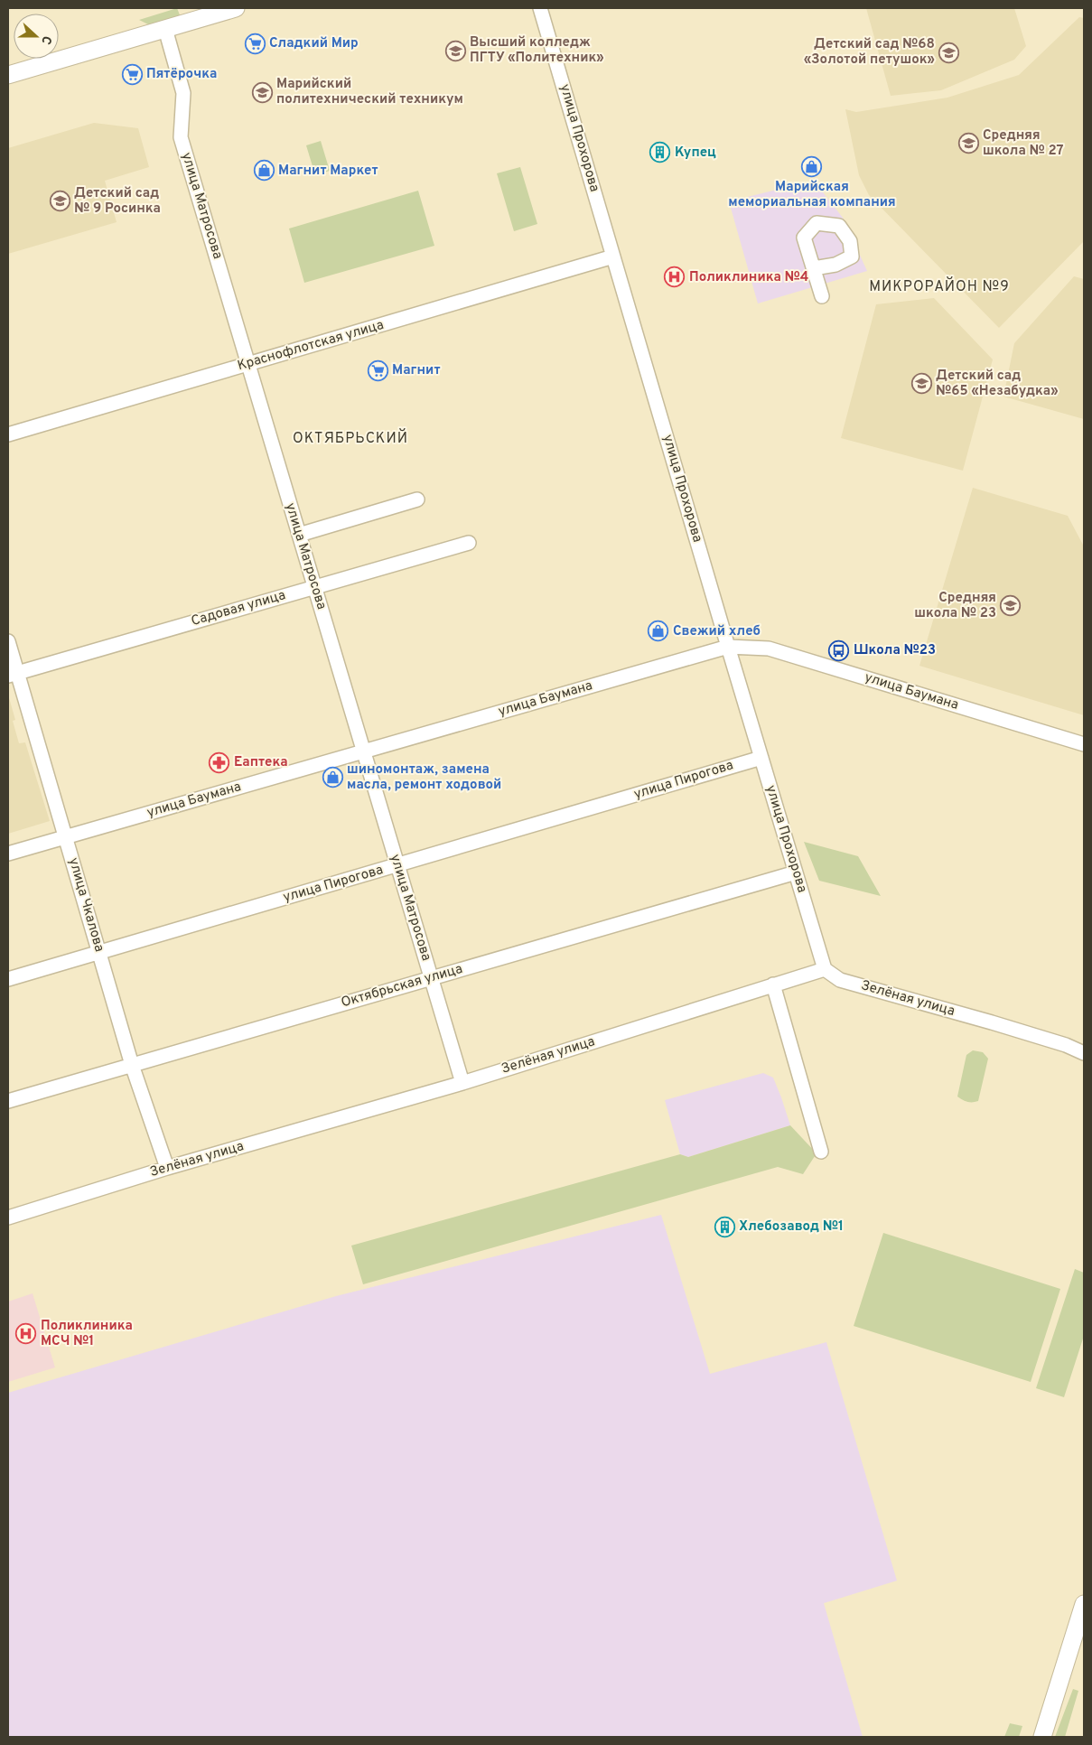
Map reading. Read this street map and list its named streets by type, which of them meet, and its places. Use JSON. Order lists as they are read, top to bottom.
{
  "streets": {
    "street": [
      "улица Прохорова",
      "улица Матросова",
      "Краснофлотская улица",
      "Садовая улица",
      "улица Баумана",
      "улица Пирогова",
      "улица Чкалова",
      "Октябрьская улица",
      "Зелёная улица"
    ]
  },
  "crossings": [
    ["улица Прохорова", "Краснофлотская улица"],
    ["улица Прохорова", "улица Баумана"],
    ["улица Прохорова", "улица Пирогова"],
    ["улица Прохорова", "Октябрьская улица"],
    ["улица Прохорова", "Зелёная улица"],
    ["улица Матросова", "Краснофлотская улица"],
    ["улица Матросова", "Садовая улица"],
    ["улица Матросова", "улица Баумана"],
    ["улица Матросова", "улица Пирогова"],
    ["улица Матросова", "Октябрьская улица"],
    ["улица Матросова", "Зелёная улица"],
    ["Садовая улица", "улица Чкалова"],
    ["улица Баумана", "улица Чкалова"],
    ["улица Пирогова", "улица Чкалова"],
    ["улица Чкалова", "Октябрьская улица"],
    ["улица Чкалова", "Зелёная улица"]
  ],
  "districts": ["МИКРОРАЙОН №9", "ОКТЯБРЬСКИЙ"],
  "places": {
    "supermarket": ["Сладкий Мир", "Пятёрочка", "Магнит"],
    "school or university": [
      "Высший колледж ПГТУ «Политехник»",
      "Детский сад №68 «Золотой петушок»",
      "Марийский политехнический техникум",
      "Средняя школа № 27",
      "Детский сад № 9 Росинка",
      "Детский сад №65 «Незабудка»",
      "Средняя школа № 23"
    ],
    "building": ["Купец", "Хлебозавод №1"],
    "shop": [
      "Марийская мемориальная компания",
      "Магнит Маркет",
      "Свежий хлеб",
      "шиномонтаж, замена масла, ремонт ходовой"
    ],
    "hospital": ["Поликлиника №4", "Поликлиника МСЧ №1"],
    "bus stop": ["Школа №23"],
    "pharmacy": ["Еаптека"]
  },
  "north": "right"
}
